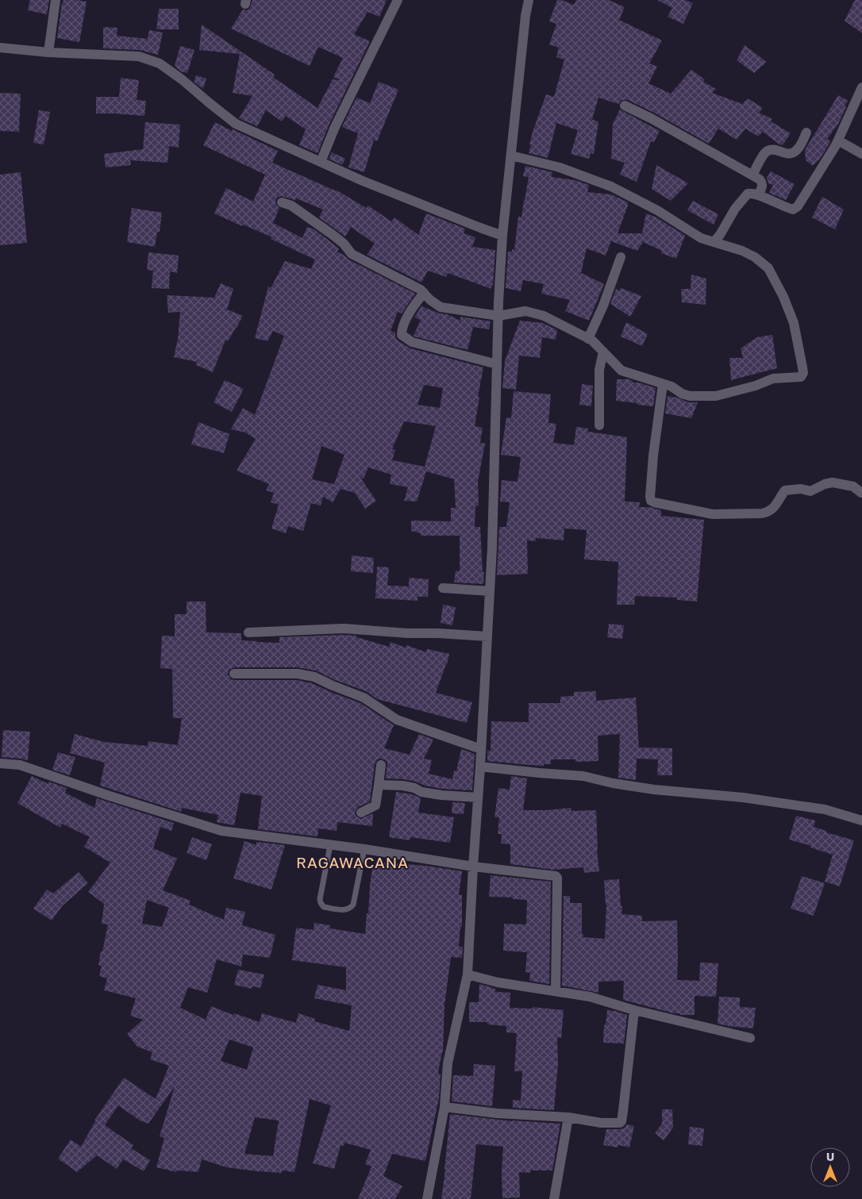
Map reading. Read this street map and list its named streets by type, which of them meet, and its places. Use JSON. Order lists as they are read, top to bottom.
{
  "districts": ["RAGAWACANA"],
  "north": "top"
}
